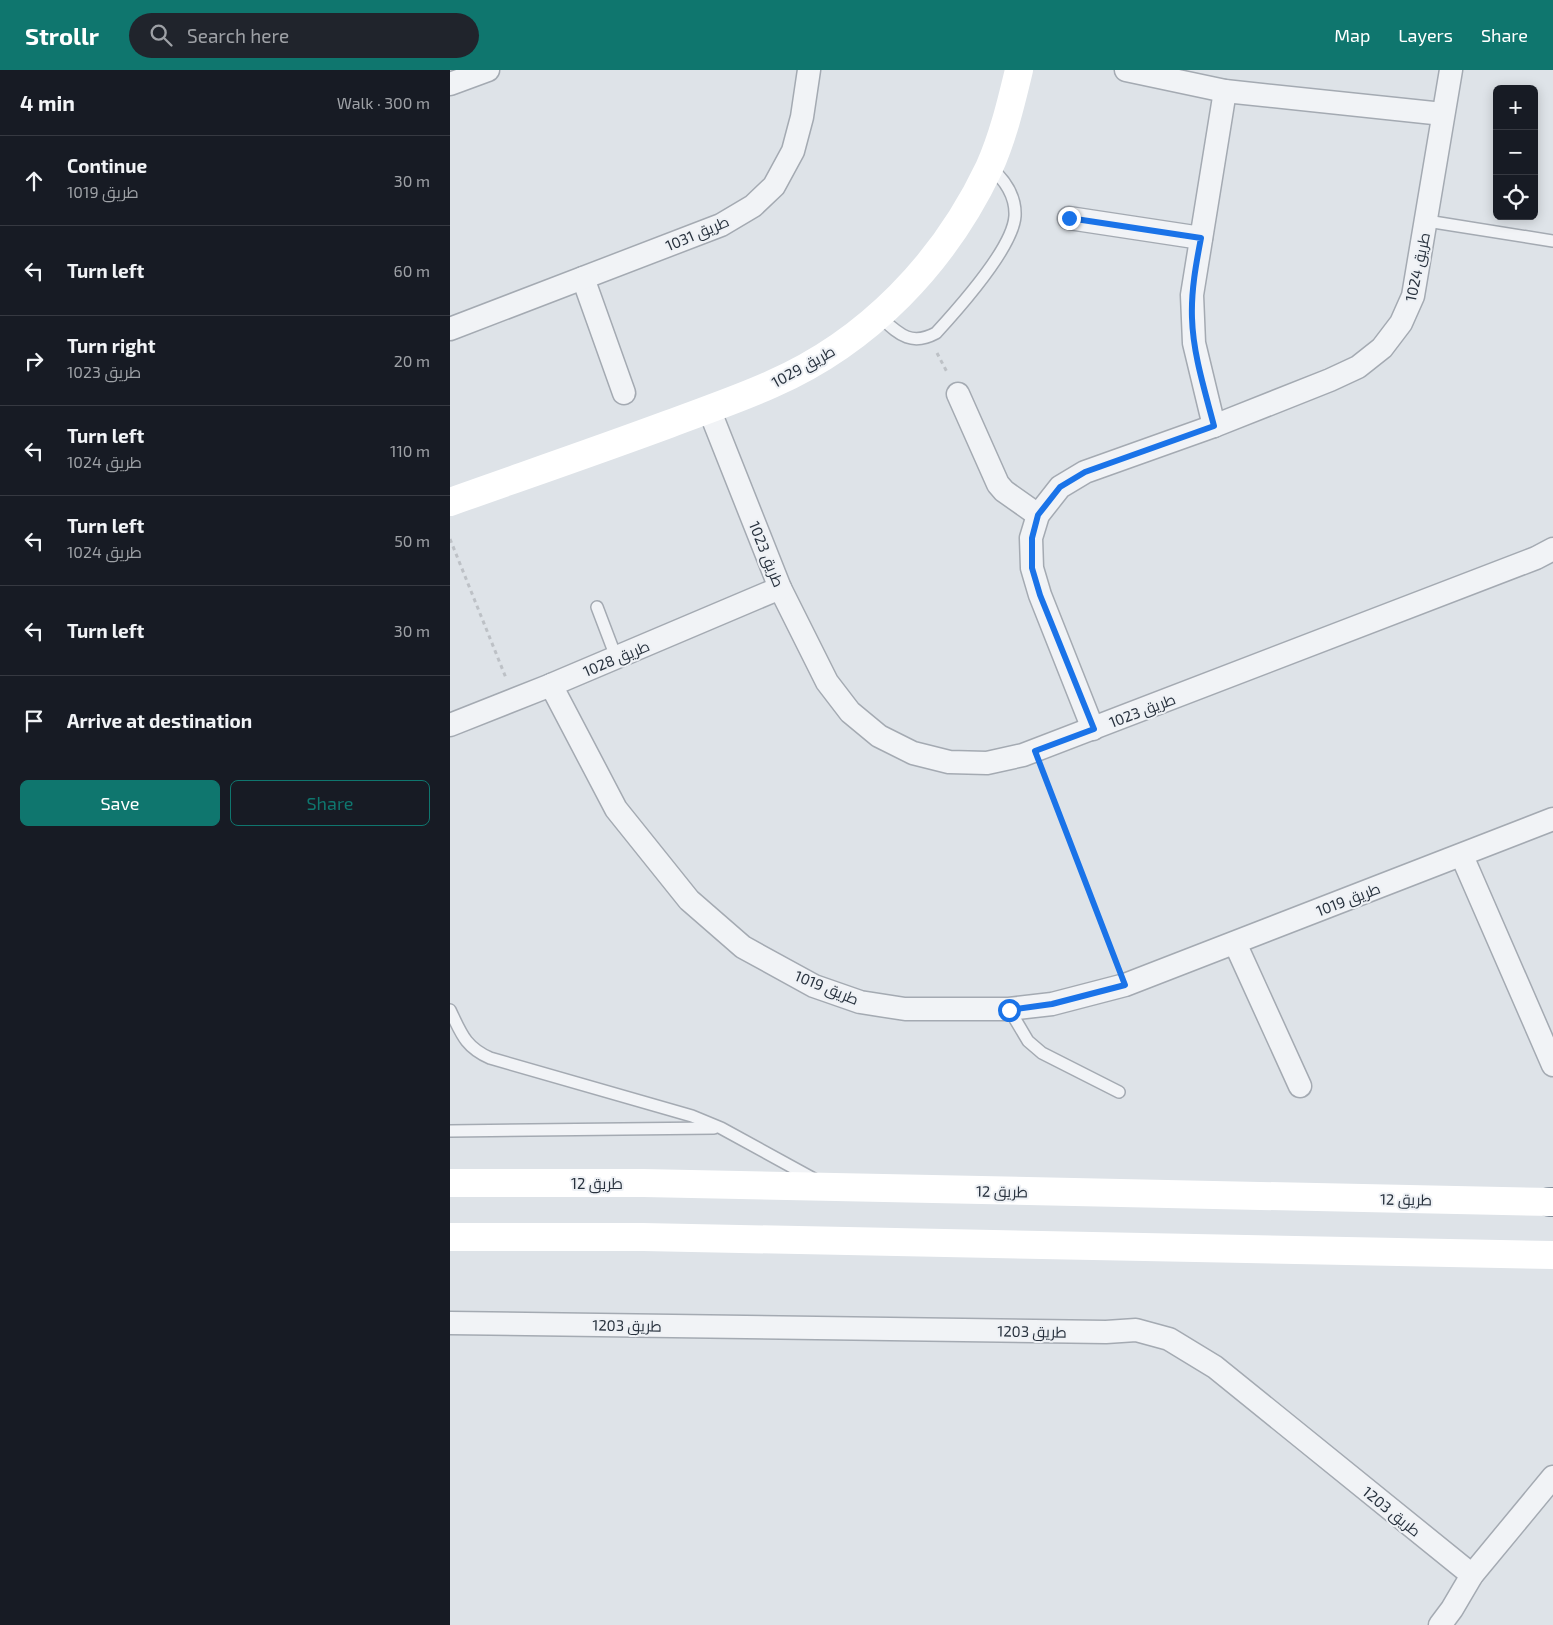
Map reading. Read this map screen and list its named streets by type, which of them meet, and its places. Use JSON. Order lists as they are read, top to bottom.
{
  "streets": {
    "main road": ["طريق 1029", "طريق 12"],
    "street": [
      "طريق 1031",
      "طريق 1024",
      "طريق 1023",
      "طريق 1028",
      "طريق 1019",
      "طريق 1203"
    ]
  },
  "crossings": [
    ["طريق 1024", "طريق 1023"],
    ["طريق 1029", "طريق 1023"],
    ["طريق 1023", "طريق 1028"],
    ["طريق 1028", "طريق 1019"]
  ],
  "page": {
    "header": "Strollr",
    "search": "Search here",
    "nav": ["Map", "Layers", "Share"],
    "heading": ["4 min", "Walk · 300 m"],
    "map_buttons": ["+", "−"],
    "list": [
      ["Continue", "طريق 1019", "30 m"],
      ["Turn left", "60 m"],
      ["Turn right", "طريق 1023", "20 m"],
      ["Turn left", "طريق 1024", "110 m"],
      ["Turn left", "طريق 1024", "50 m"],
      ["Turn left", "30 m"],
      "Arrive at destination"
    ],
    "buttons": ["Save", "Share"]
  }
}
